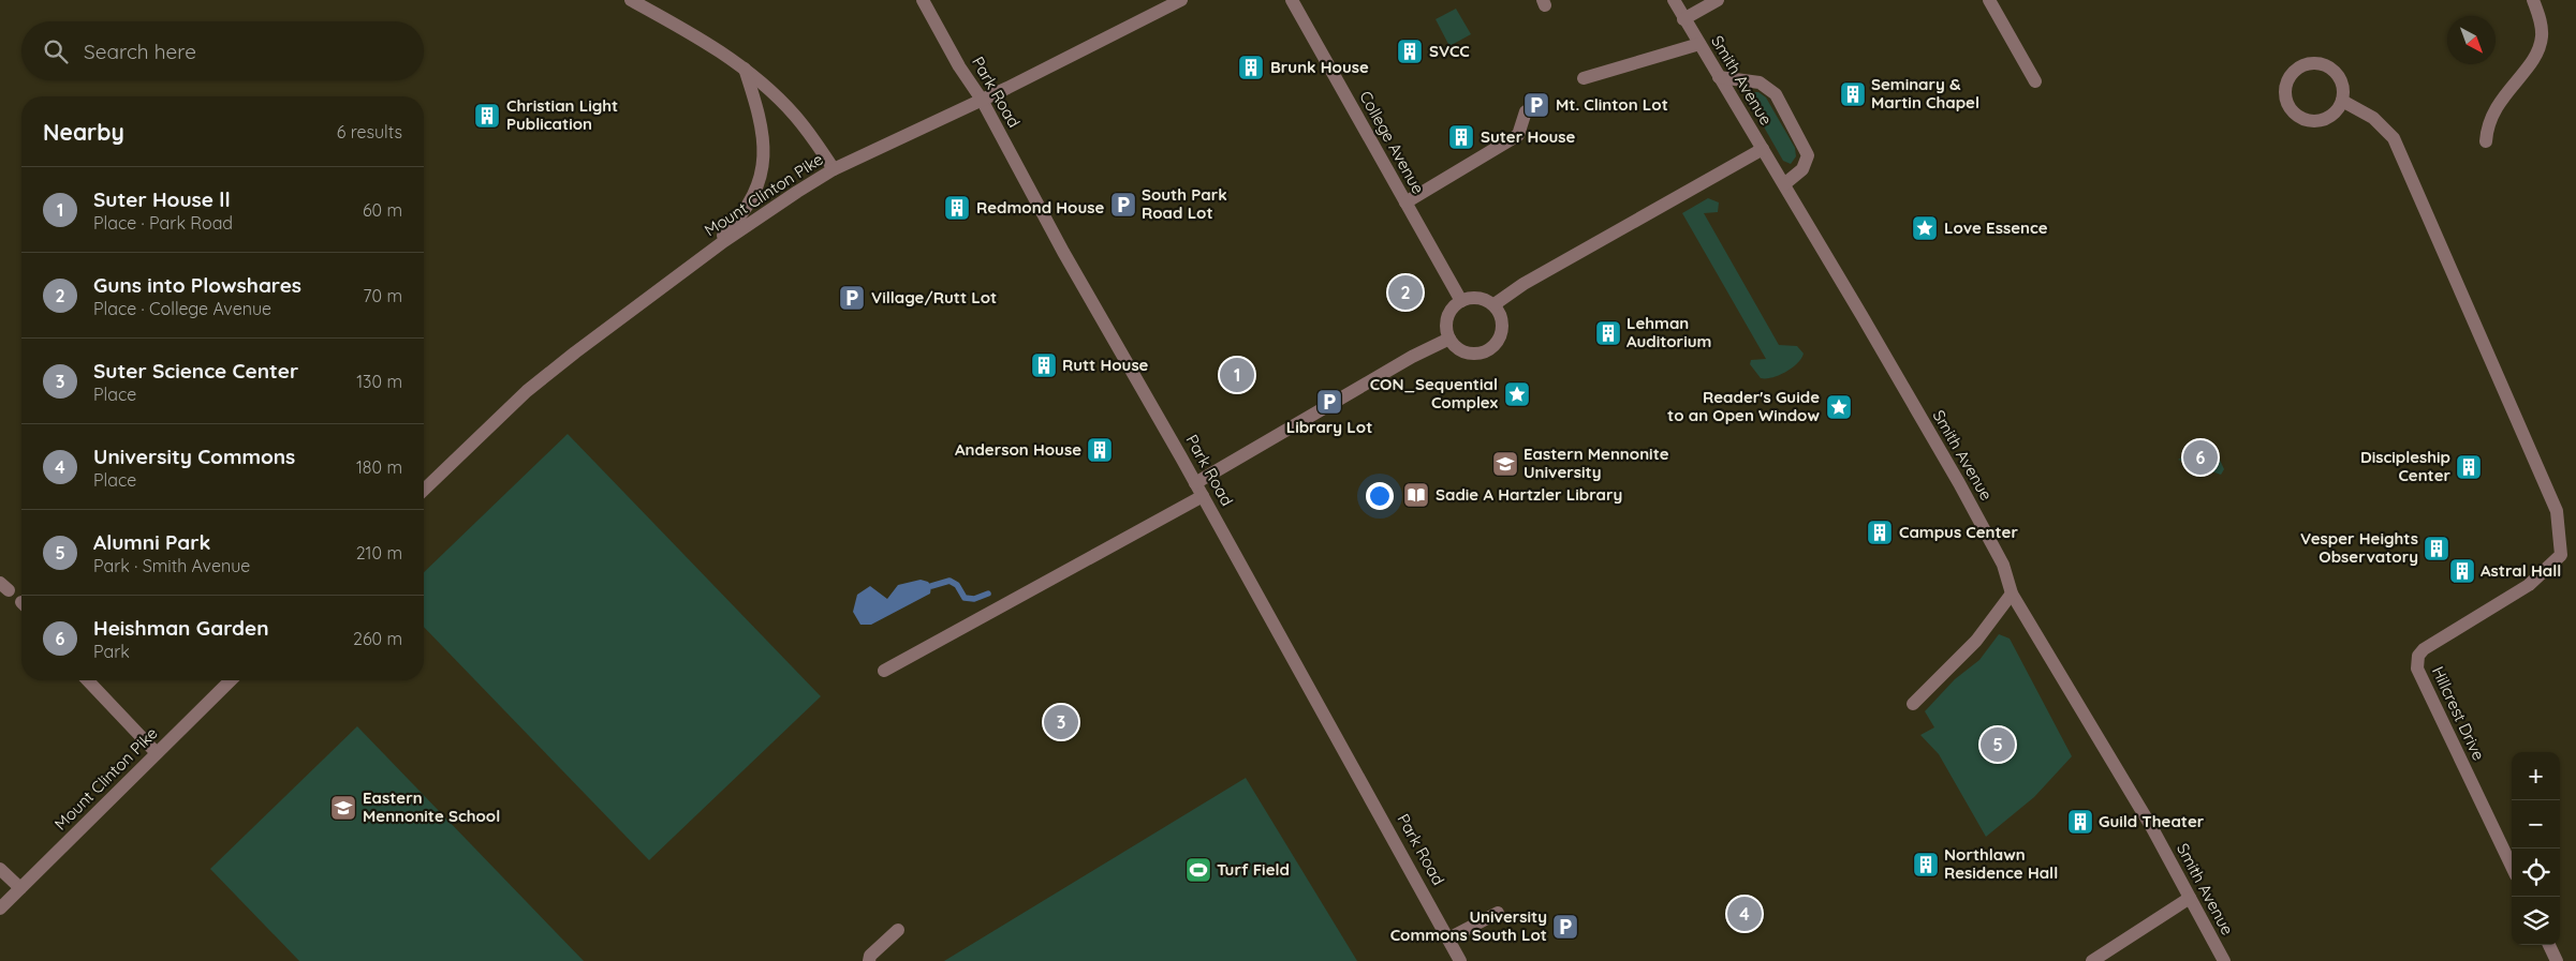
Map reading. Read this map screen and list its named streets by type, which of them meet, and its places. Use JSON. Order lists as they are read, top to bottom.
{
  "streets": {
    "street": [
      "Smith Avenue",
      "Park Road",
      "College Avenue",
      "Mount Clinton Pike",
      "Hillcrest Drive"
    ]
  },
  "crossings": [
    ["Park Road", "Mount Clinton Pike"]
  ],
  "places": {
    "building": [
      "SVCC",
      "Brunk House",
      "Seminary & Martin Chapel",
      "Christian Light Publication",
      "Suter House",
      "Redmond House",
      "Lehman Auditorium",
      "Rutt House",
      "Anderson House",
      "Discipleship Center",
      "Campus Center",
      "Vesper Heights Observatory",
      "Astral Hall",
      "Guild Theater",
      "Northlawn Residence Hall"
    ],
    "parking": [
      "Mt. Clinton Lot",
      "South Park Road Lot",
      "Village/Rutt Lot",
      "Library Lot",
      "University Commons South Lot"
    ],
    "place": ["Love Essence", "CON_Sequential Complex", "Reader's Guide to an Open Window"],
    "school or university": ["Eastern Mennonite University", "Eastern Mennonite School"],
    "library": ["Sadie A Hartzler Library"],
    "sports": ["Turf Field"]
  },
  "north": "bottom right",
  "page": {
    "search": "Search here",
    "heading": ["Nearby", "6 results"],
    "list": [
      {
        "mark": "1",
        "name": "Suter House ll",
        "note": "Place · Park Road",
        "value": "60 m"
      },
      {
        "mark": "2",
        "name": "Guns into Plowshares",
        "note": "Place · College Avenue",
        "value": "70 m"
      },
      {
        "mark": "3",
        "name": "Suter Science Center",
        "note": "Place",
        "value": "130 m"
      },
      {
        "mark": "4",
        "name": "University Commons",
        "note": "Place",
        "value": "180 m"
      },
      {
        "mark": "5",
        "name": "Alumni Park",
        "note": "Park · Smith Avenue",
        "value": "210 m"
      },
      {
        "mark": "6",
        "name": "Heishman Garden",
        "note": "Park",
        "value": "260 m"
      }
    ],
    "pins": [
      "2",
      "1",
      "6",
      "3",
      "5",
      "4"
    ],
    "map_buttons": ["+", "−"]
  }
}
